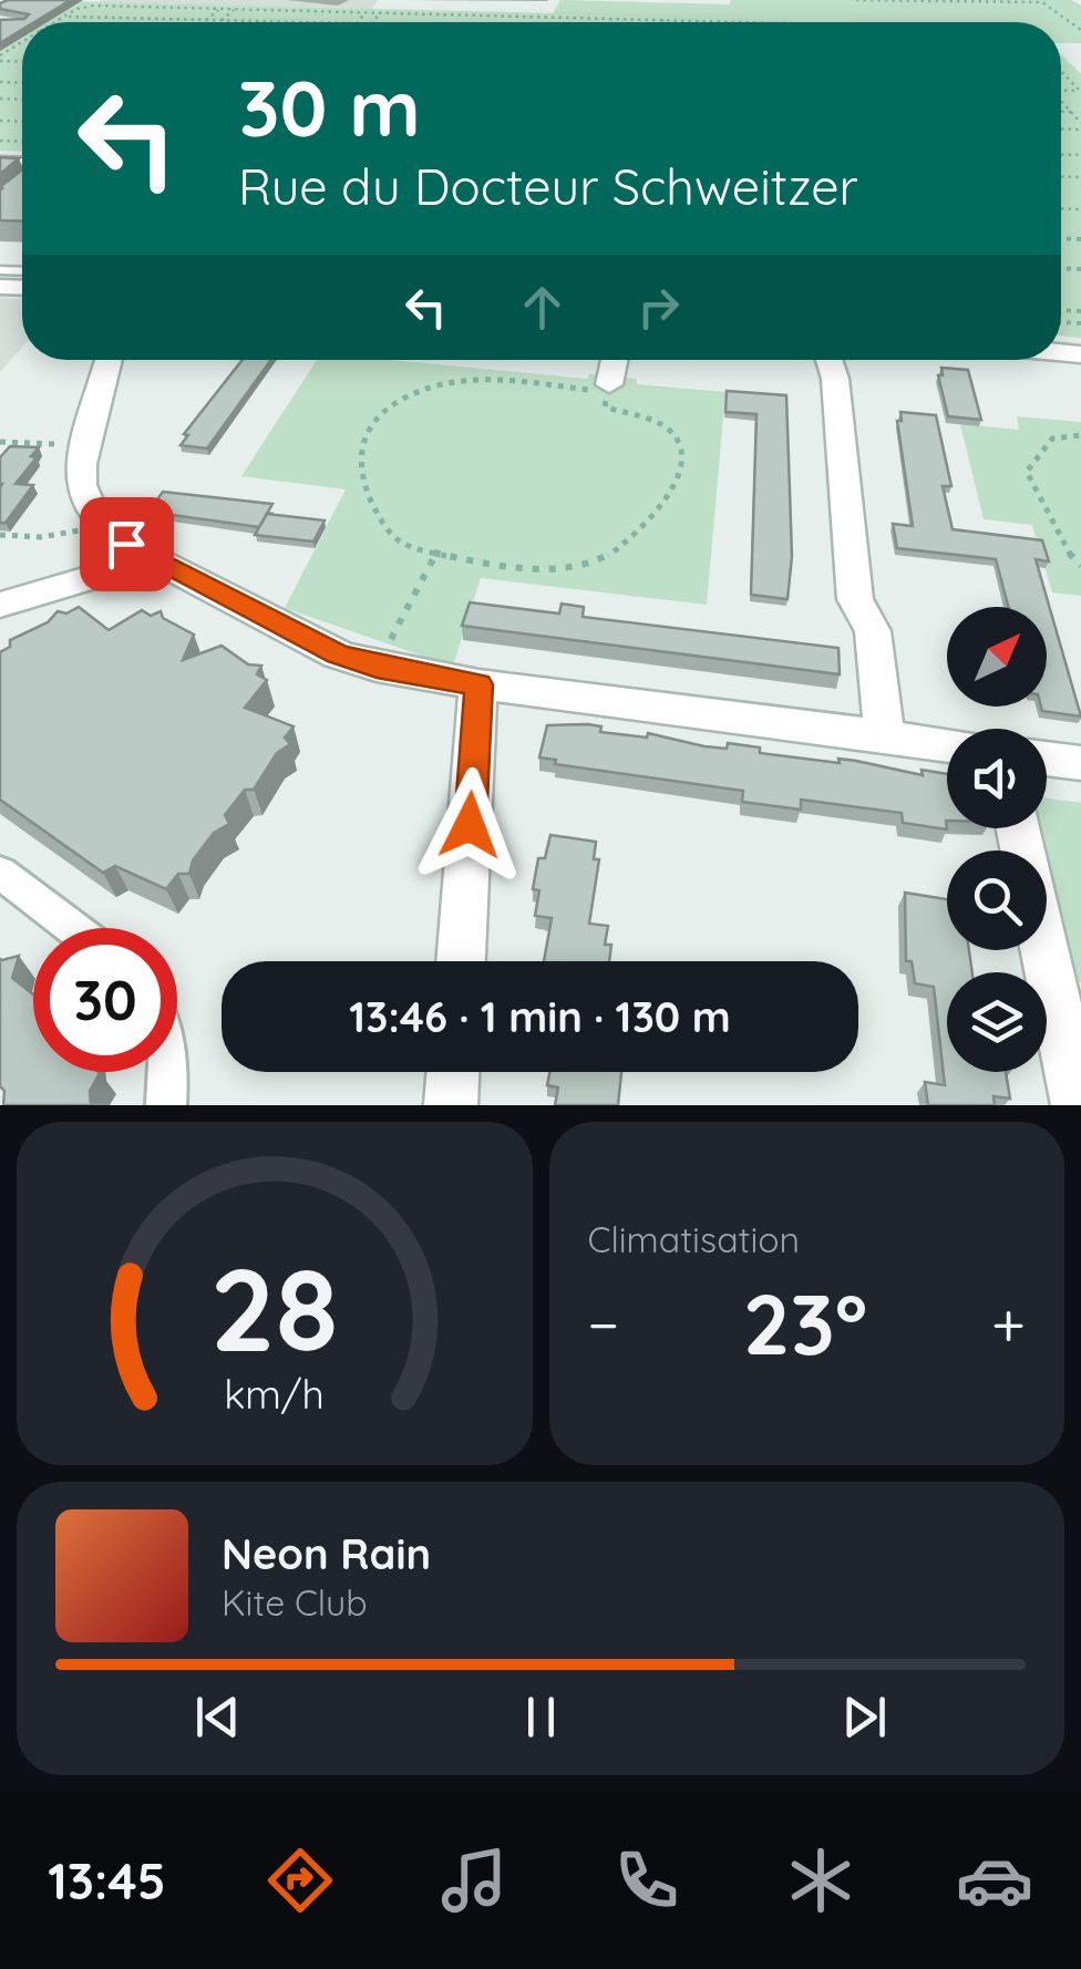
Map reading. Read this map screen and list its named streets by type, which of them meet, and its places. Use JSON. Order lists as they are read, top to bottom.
{
  "north": "top right",
  "page": {
    "turn": ["30 m", "Rue du Docteur Schweitzer"],
    "limit": "30",
    "trip": "13:46 · 1 min · 130 m",
    "tile": "Climatisation",
    "heat": ["−", "23°", "+"],
    "song": ["Neon Rain", "Kite Club"],
    "tabs": "13:45",
    "gauge": ["28", "km/h"]
  }
}
